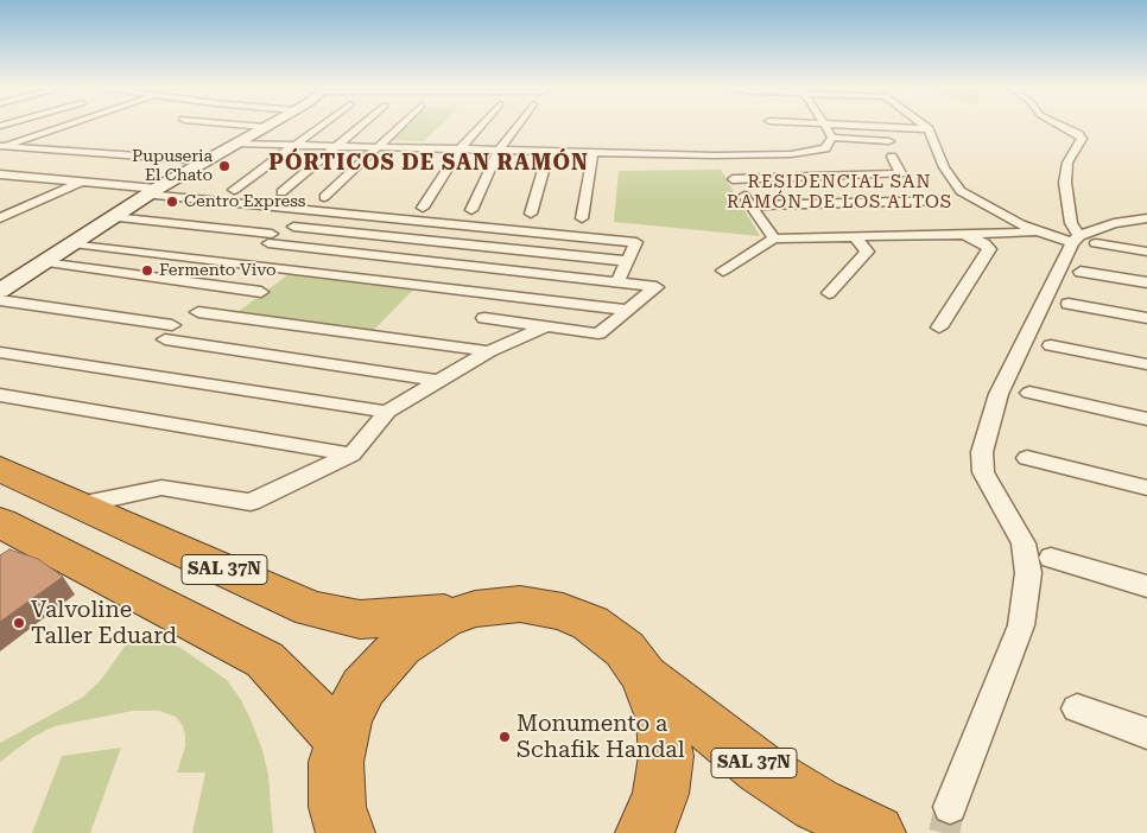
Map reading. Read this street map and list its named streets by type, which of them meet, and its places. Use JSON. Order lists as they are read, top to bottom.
{
  "streets": {
    "highway": ["SAL 37N"]
  },
  "districts": ["PÓRTICOS DE SAN RAMÓN", "RESIDENCIAL SAN RAMÓN DE LOS ALTOS"],
  "places": [
    "Pupuseria El Chato",
    "Centro Express",
    "Fermento Vivo",
    "Valvoline Taller Eduard",
    "Monumento a Schafik Handal"
  ]
}
